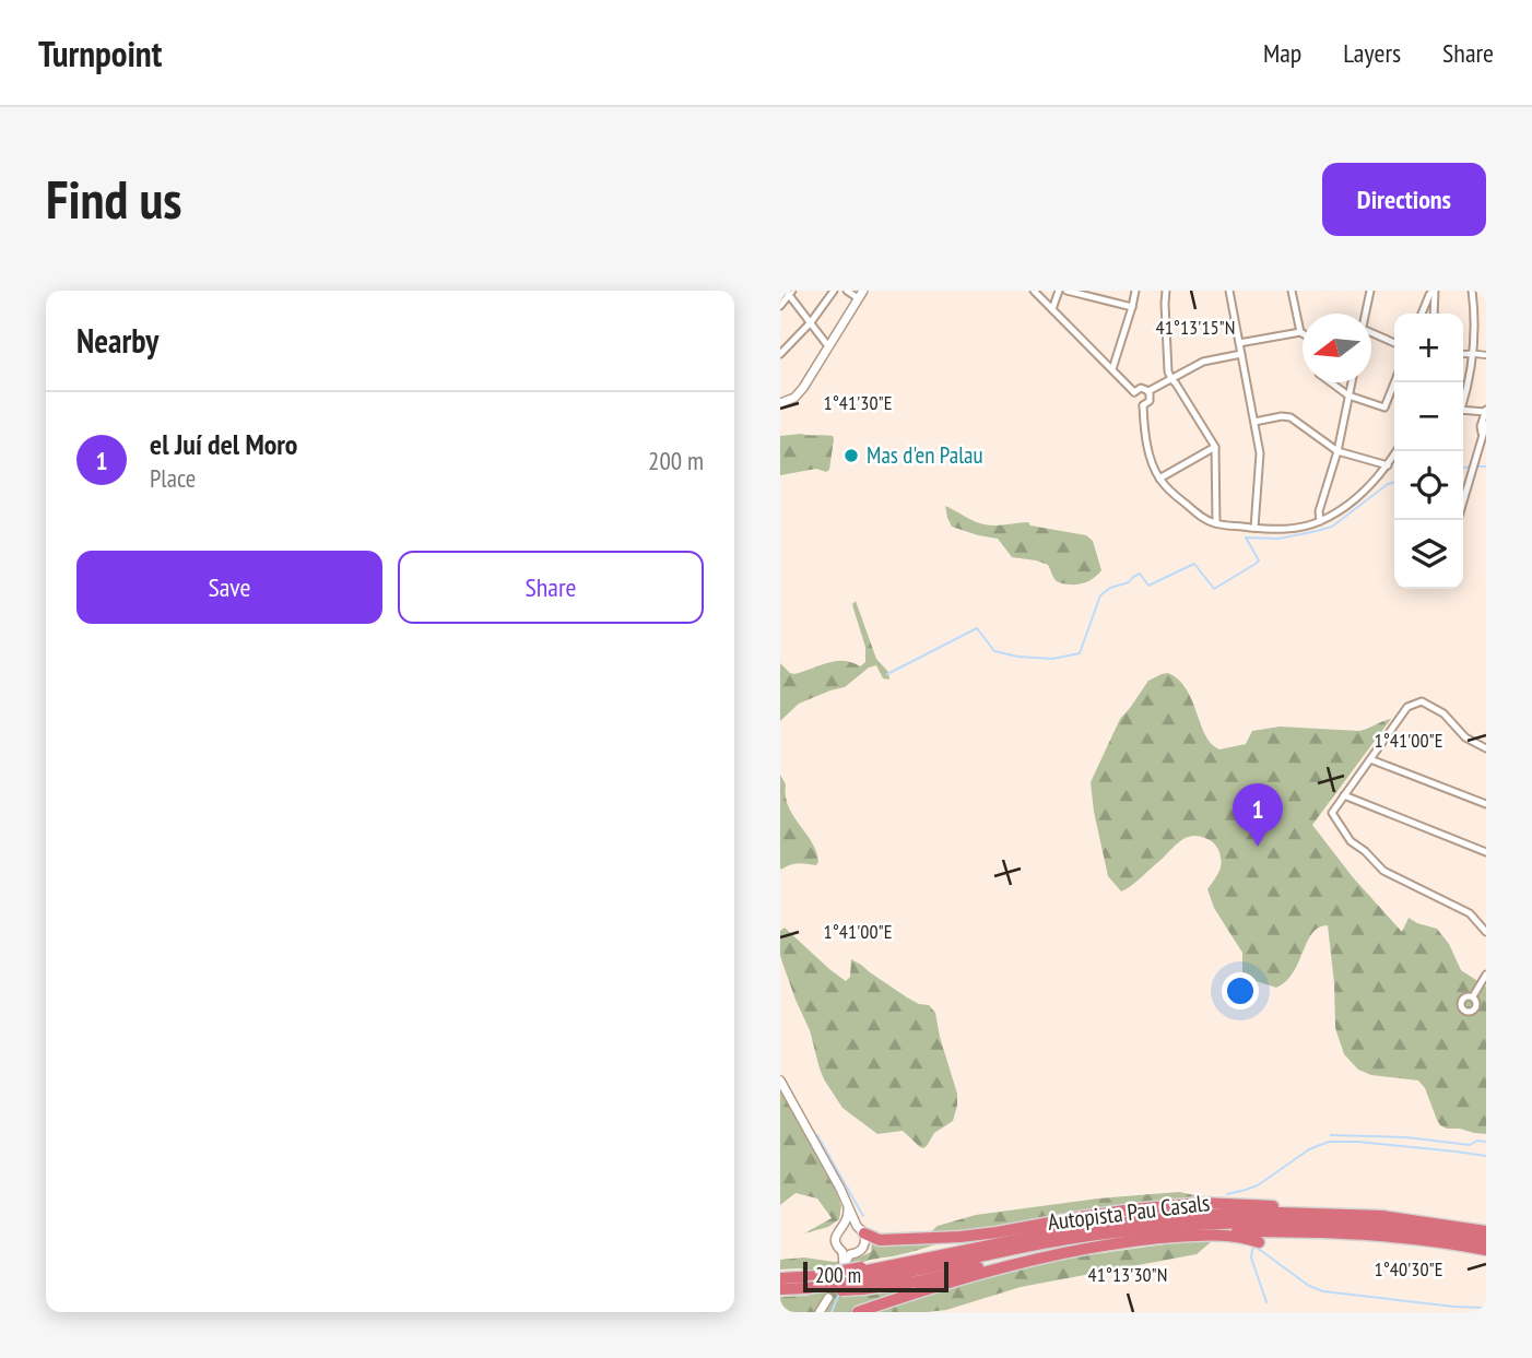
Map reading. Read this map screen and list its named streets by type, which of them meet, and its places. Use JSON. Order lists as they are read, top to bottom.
{
  "streets": {
    "highway": ["Autopista Pau Casals"]
  },
  "places": ["Mas d'en Palau"],
  "scale_bar": "200 m",
  "north": "left",
  "page": {
    "header": "Turnpoint",
    "nav": ["Map", "Layers", "Share"],
    "buttons": [
      "Directions",
      ["Save", "Share"]
    ],
    "title": "Find us",
    "heading": "Nearby",
    "map_buttons": ["+", "−"],
    "list": [
      {
        "mark": "1",
        "name": "el Juí del Moro",
        "note": "Place",
        "value": "200 m"
      }
    ],
    "pins": "1",
    "scale": "200 m"
  },
  "coordinates": [
    "41°13'15\"N",
    "1°41'30\"E",
    "1°41'00\"E",
    "1°40'30\"E",
    "41°13'30\"N"
  ]
}
